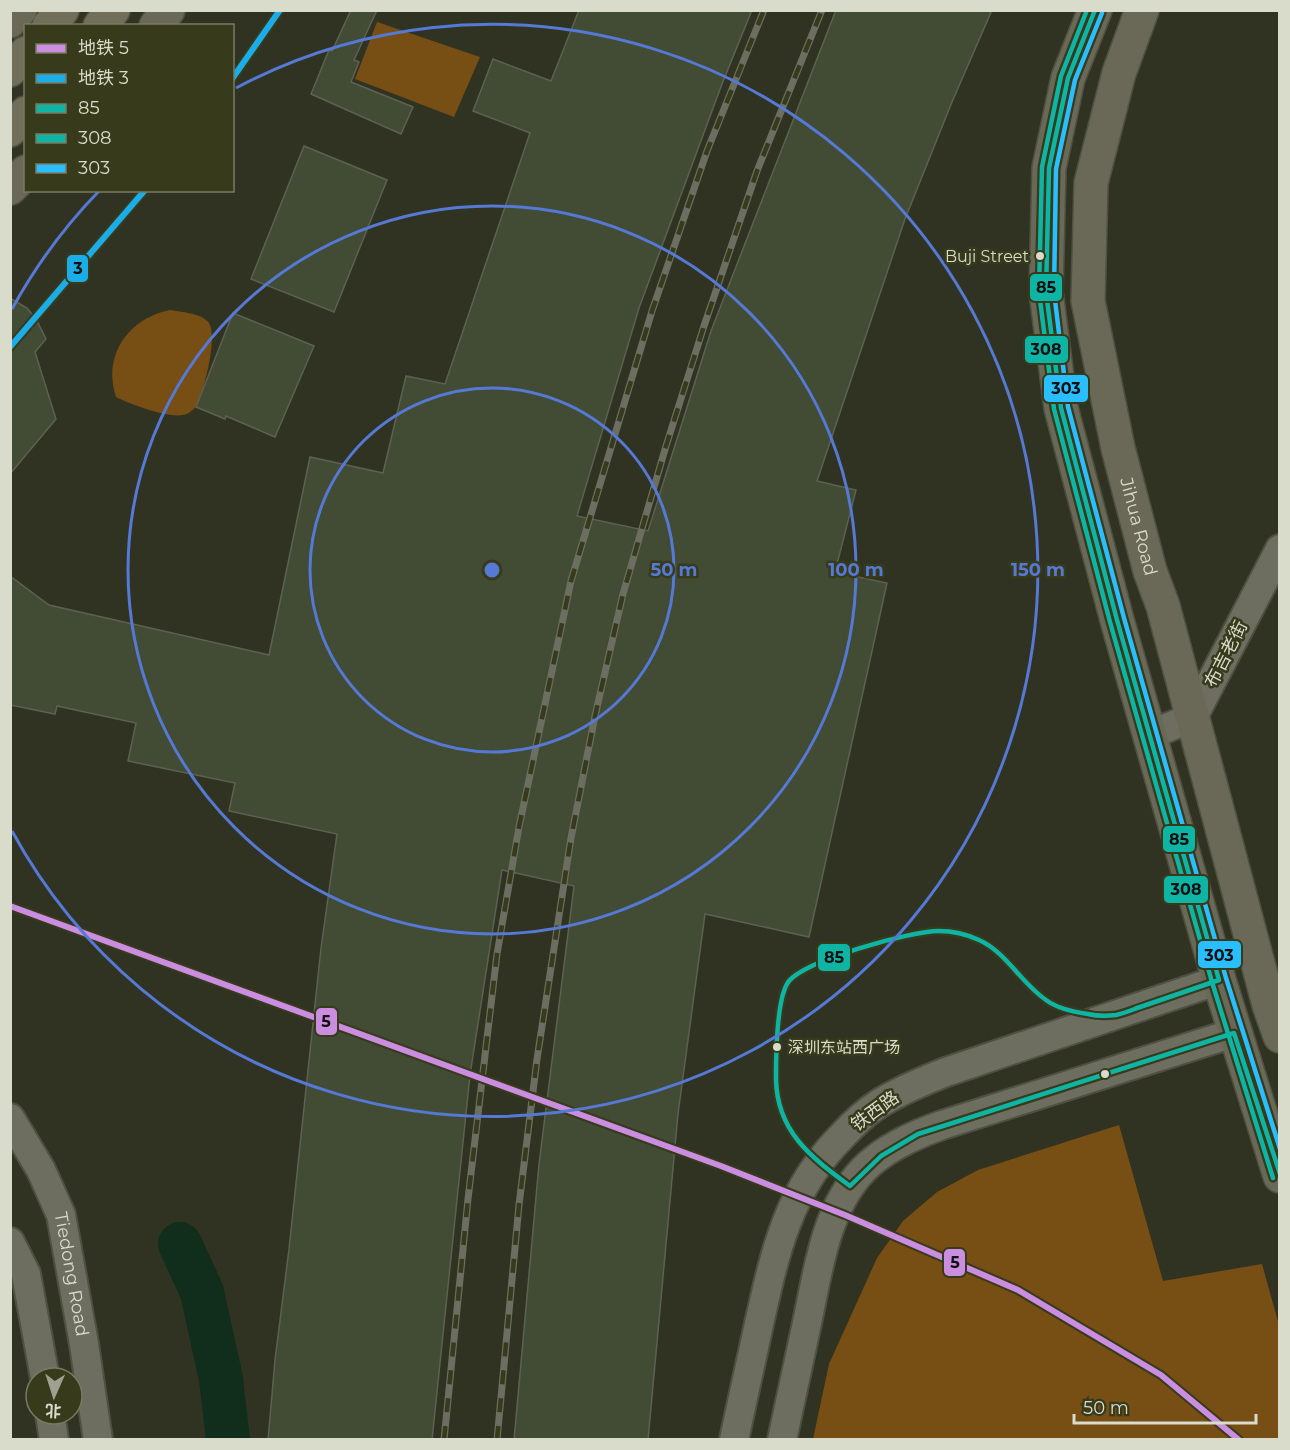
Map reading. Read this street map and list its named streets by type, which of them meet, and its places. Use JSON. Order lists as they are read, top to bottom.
{
  "streets": {
    "main road": [
      "Jihua Road",
      "布吉老街",
      "铁西路",
      "Tiedong Road"
    ]
  },
  "crossings": [
    ["Jihua Road", "布吉老街"]
  ],
  "places": ["Buji Street", "深圳东站西广场"],
  "lines": [
    "metro line 3",
    "transit line 85",
    "transit line 308",
    "transit line 303",
    "metro line 5"
  ],
  "legend": [
    "地铁 5",
    "地铁 3",
    "85",
    "308",
    "303"
  ],
  "scale_bar": "50 m",
  "north": "bottom",
  "rings": ["50 m", "100 m", "150 m"]
}
